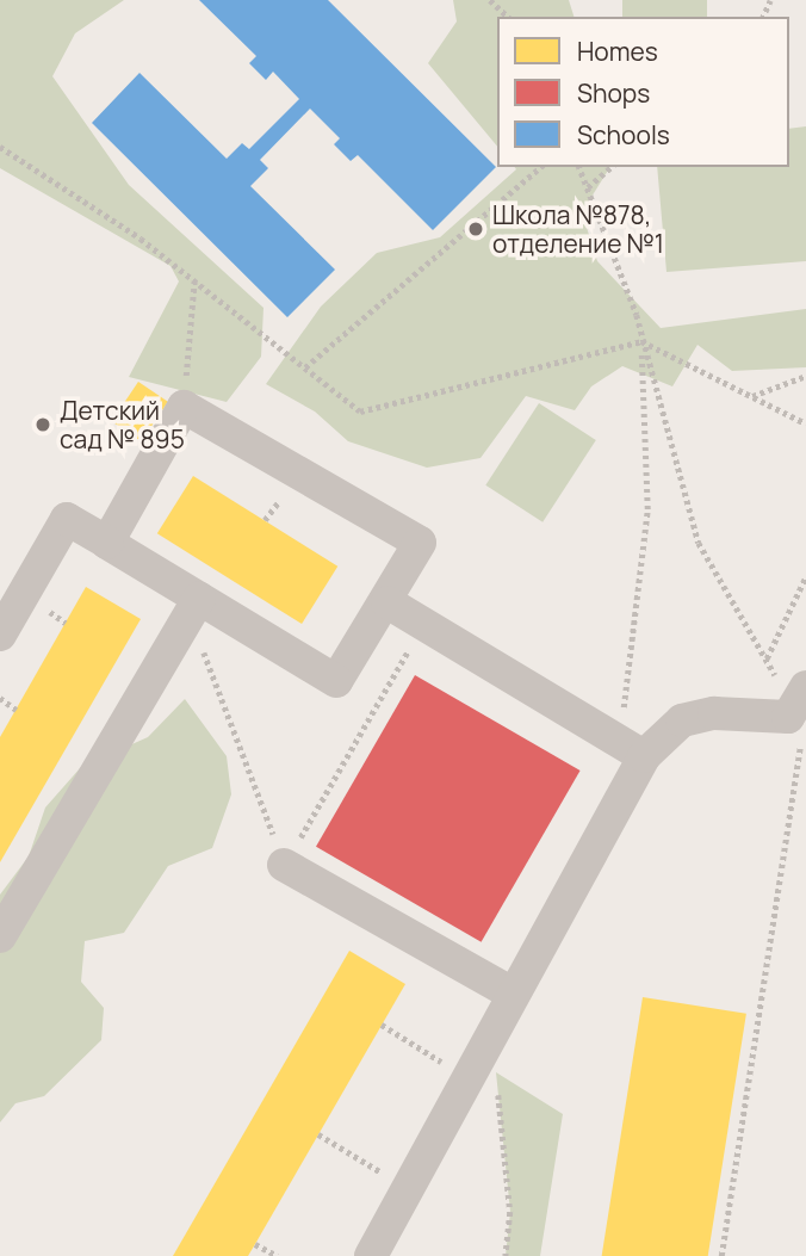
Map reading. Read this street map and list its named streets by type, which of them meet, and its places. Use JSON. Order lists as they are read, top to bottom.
{
  "places": ["Школа №878, отделение №1", "Детский сад № 895"],
  "legend": ["Homes", "Shops", "Schools"]
}
